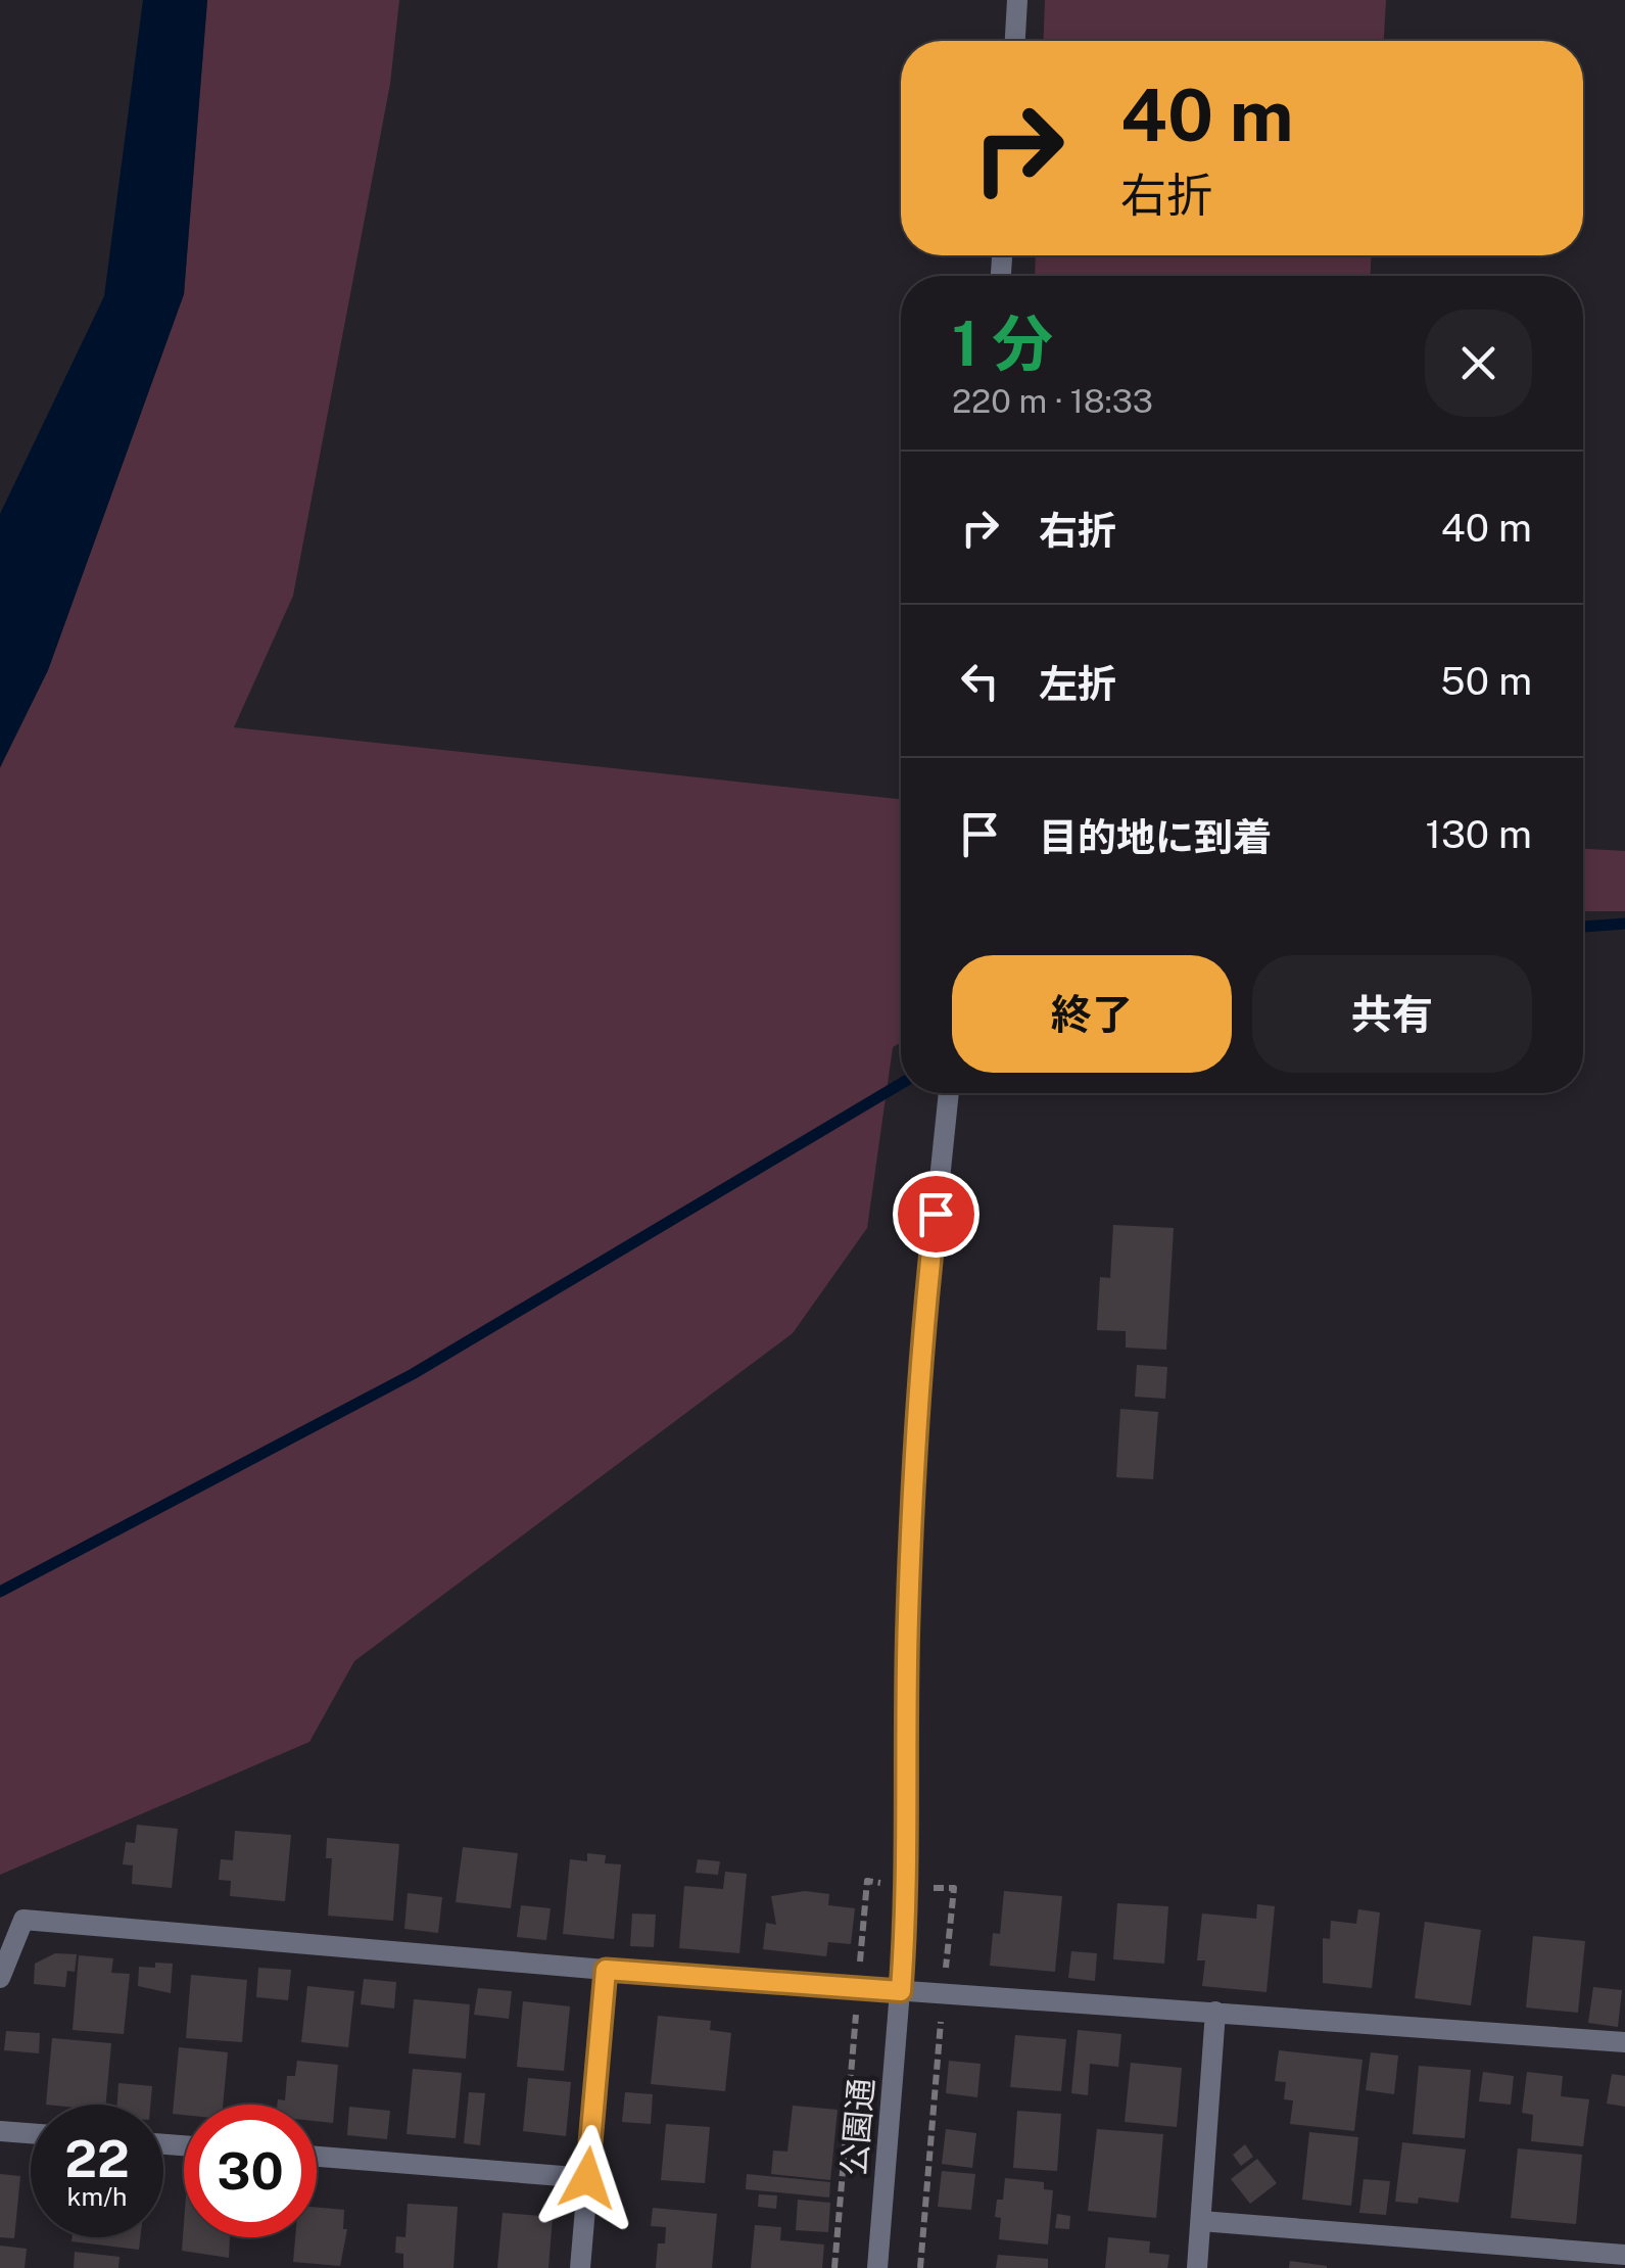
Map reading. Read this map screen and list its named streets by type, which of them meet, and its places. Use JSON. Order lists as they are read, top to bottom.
{
  "streets": {
    "street": ["公園通"]
  },
  "page": {
    "turn": ["40 m", "右折"],
    "heading": ["1 分", "220 m · 18:33"],
    "list": [
      {
        "name": "右折",
        "value": "40 m"
      },
      {
        "name": "左折",
        "value": "50 m"
      },
      {
        "name": "目的地に到着",
        "value": "130 m"
      }
    ],
    "buttons": ["終了", "共有"],
    "speed": "22 km/h",
    "limit": "30"
  }
}
